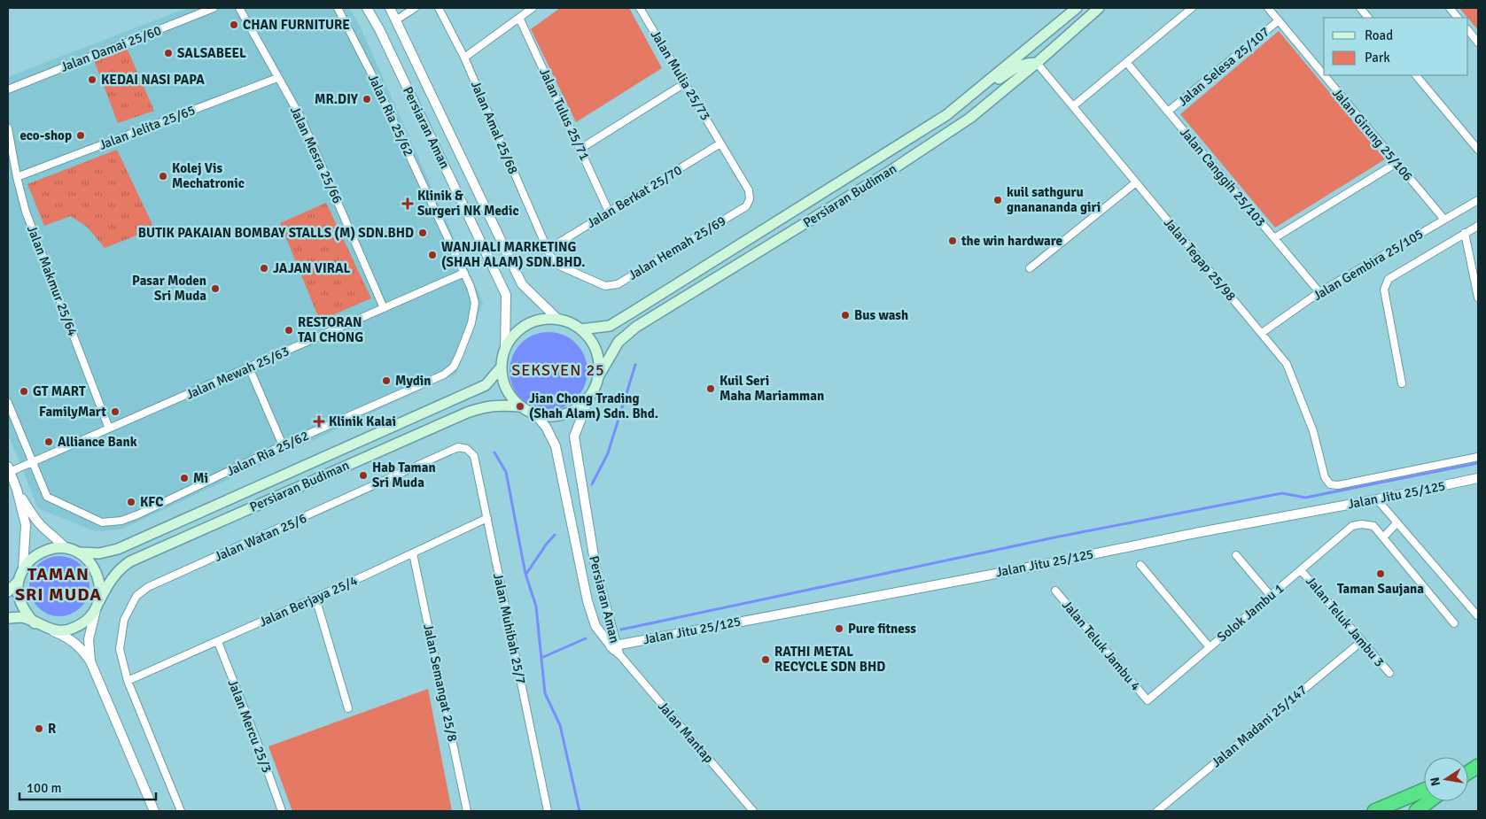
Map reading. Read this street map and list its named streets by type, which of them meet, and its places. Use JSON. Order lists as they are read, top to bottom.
{
  "streets": {
    "main road": ["Persiaran Budiman"],
    "street": [
      "Jalan Damai 25/60",
      "Jalan Selesa 25/107",
      "Jalan Mulia 25/73",
      "Jalan Tulus 25/71",
      "Jalan Ria 25/62",
      "Jalan Jelita 25/65",
      "Persiaran Aman",
      "Jalan Amal 25/68",
      "Jalan Girung 25/106",
      "Jalan Mesra 25/66",
      "Jalan Canggih 25/103",
      "Jalan Berkat 25/70",
      "Jalan Hemah 25/69",
      "Jalan Tegap 25/98",
      "Jalan Gembira 25/105",
      "Jalan Makmur 25/64",
      "Jalan Mewah 25/63",
      "Jalan Jitu 25/125",
      "Jalan Watan 25/6",
      "Jalan Berjaya 25/4",
      "Solok Jambu 1",
      "Jalan Teluk Jambu 3",
      "Jalan Muhibah 25/7",
      "Jalan Teluk Jambu 4",
      "Jalan Semangat 25/8",
      "Jalan Mercu 25/3",
      "Jalan Madani 25/147",
      "Jalan Mantap"
    ]
  },
  "crossings": [
    ["Jalan Selesa 25/107", "Jalan Girung 25/106"],
    ["Jalan Selesa 25/107", "Jalan Canggih 25/103"],
    ["Jalan Mulia 25/73", "Jalan Berkat 25/70"],
    ["Jalan Mulia 25/73", "Jalan Hemah 25/69"],
    ["Jalan Tulus 25/71", "Jalan Berkat 25/70"],
    ["Jalan Ria 25/62", "Jalan Mewah 25/63"],
    ["Jalan Jelita 25/65", "Jalan Mesra 25/66"],
    ["Jalan Jelita 25/65", "Jalan Makmur 25/64"],
    ["Persiaran Aman", "Persiaran Budiman"],
    ["Persiaran Aman", "Jalan Jitu 25/125"],
    ["Persiaran Aman", "Jalan Mantap"],
    ["Jalan Amal 25/68", "Jalan Berkat 25/70"],
    ["Jalan Amal 25/68", "Jalan Hemah 25/69"],
    ["Jalan Girung 25/106", "Jalan Gembira 25/105"],
    ["Jalan Mesra 25/66", "Jalan Mewah 25/63"],
    ["Jalan Canggih 25/103", "Jalan Gembira 25/105"],
    ["Persiaran Budiman", "Jalan Tegap 25/98"],
    ["Jalan Berkat 25/70", "Jalan Hemah 25/69"],
    ["Jalan Tegap 25/98", "Jalan Gembira 25/105"],
    ["Jalan Makmur 25/64", "Jalan Mewah 25/63"],
    ["Jalan Jitu 25/125", "Jalan Mantap"],
    ["Jalan Watan 25/6", "Jalan Berjaya 25/4"],
    ["Jalan Watan 25/6", "Jalan Muhibah 25/7"],
    ["Jalan Berjaya 25/4", "Jalan Muhibah 25/7"],
    ["Jalan Berjaya 25/4", "Jalan Semangat 25/8"],
    ["Jalan Berjaya 25/4", "Jalan Mercu 25/3"],
    ["Solok Jambu 1", "Jalan Teluk Jambu 3"],
    ["Solok Jambu 1", "Jalan Teluk Jambu 4"],
    ["Jalan Teluk Jambu 3", "Jalan Madani 25/147"]
  ],
  "districts": ["SEKSYEN 25", "TAMAN SRI MUDA"],
  "places": {
    "other": [
      "CHAN FURNITURE",
      "SALSABEEL",
      "KEDAI NASI PAPA",
      "MR.DIY",
      "eco-shop",
      "Kolej Vis Mechatronic",
      "kuil sathguru gnanananda giri",
      "BUTIK PAKAIAN BOMBAY STALLS (M) SDN.BHD",
      "the win hardware",
      "WANJIALI MARKETING (SHAH ALAM) SDN.BHD.",
      "JAJAN VIRAL",
      "Pasar Moden Sri Muda",
      "Bus wash",
      "RESTORAN TAI CHONG",
      "Mydin",
      "Kuil Seri Maha Mariamman",
      "GT MART",
      "Jian Chong Trading (Shah Alam) Sdn. Bhd.",
      "FamilyMart",
      "Alliance Bank",
      "Hab Taman Sri Muda",
      "Mi",
      "KFC",
      "Taman Saujana",
      "Pure fitness",
      "RATHI METAL RECYCLE SDN BHD",
      "R"
    ],
    "health": ["Klinik & Surgeri NK Medic", "Klinik Kalai"]
  },
  "legend": ["Road", "Park"],
  "scale_bar": "100 m",
  "north": "left"
}
